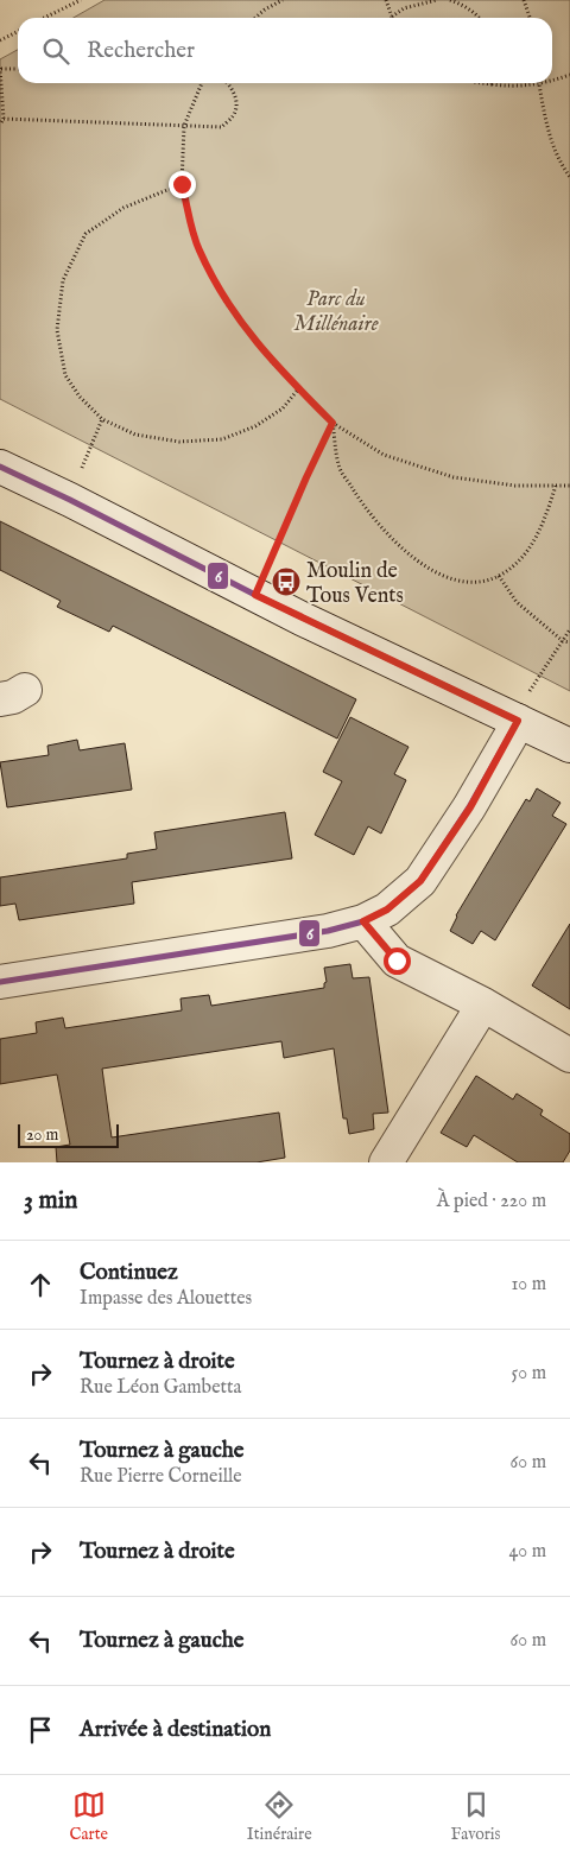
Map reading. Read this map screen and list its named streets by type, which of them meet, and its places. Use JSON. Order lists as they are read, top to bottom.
{
  "parks": ["Parc du Millénaire"],
  "places": {
    "bus stop": ["Moulin de Tous Vents"]
  },
  "lines": ["transit line 6"],
  "scale_bar": "20 m",
  "page": {
    "search": "Rechercher",
    "scale": "20 m",
    "heading": ["3 min", "À pied · 220 m"],
    "list": [
      ["Continuez", "Impasse des Alouettes", "10 m"],
      ["Tournez à droite", "Rue Léon Gambetta", "50 m"],
      ["Tournez à gauche", "Rue Pierre Corneille", "60 m"],
      ["Tournez à droite", "40 m"],
      ["Tournez à gauche", "60 m"],
      "Arrivée à destination"
    ],
    "nav": ["Carte", "Itinéraire", "Favoris"]
  }
}
